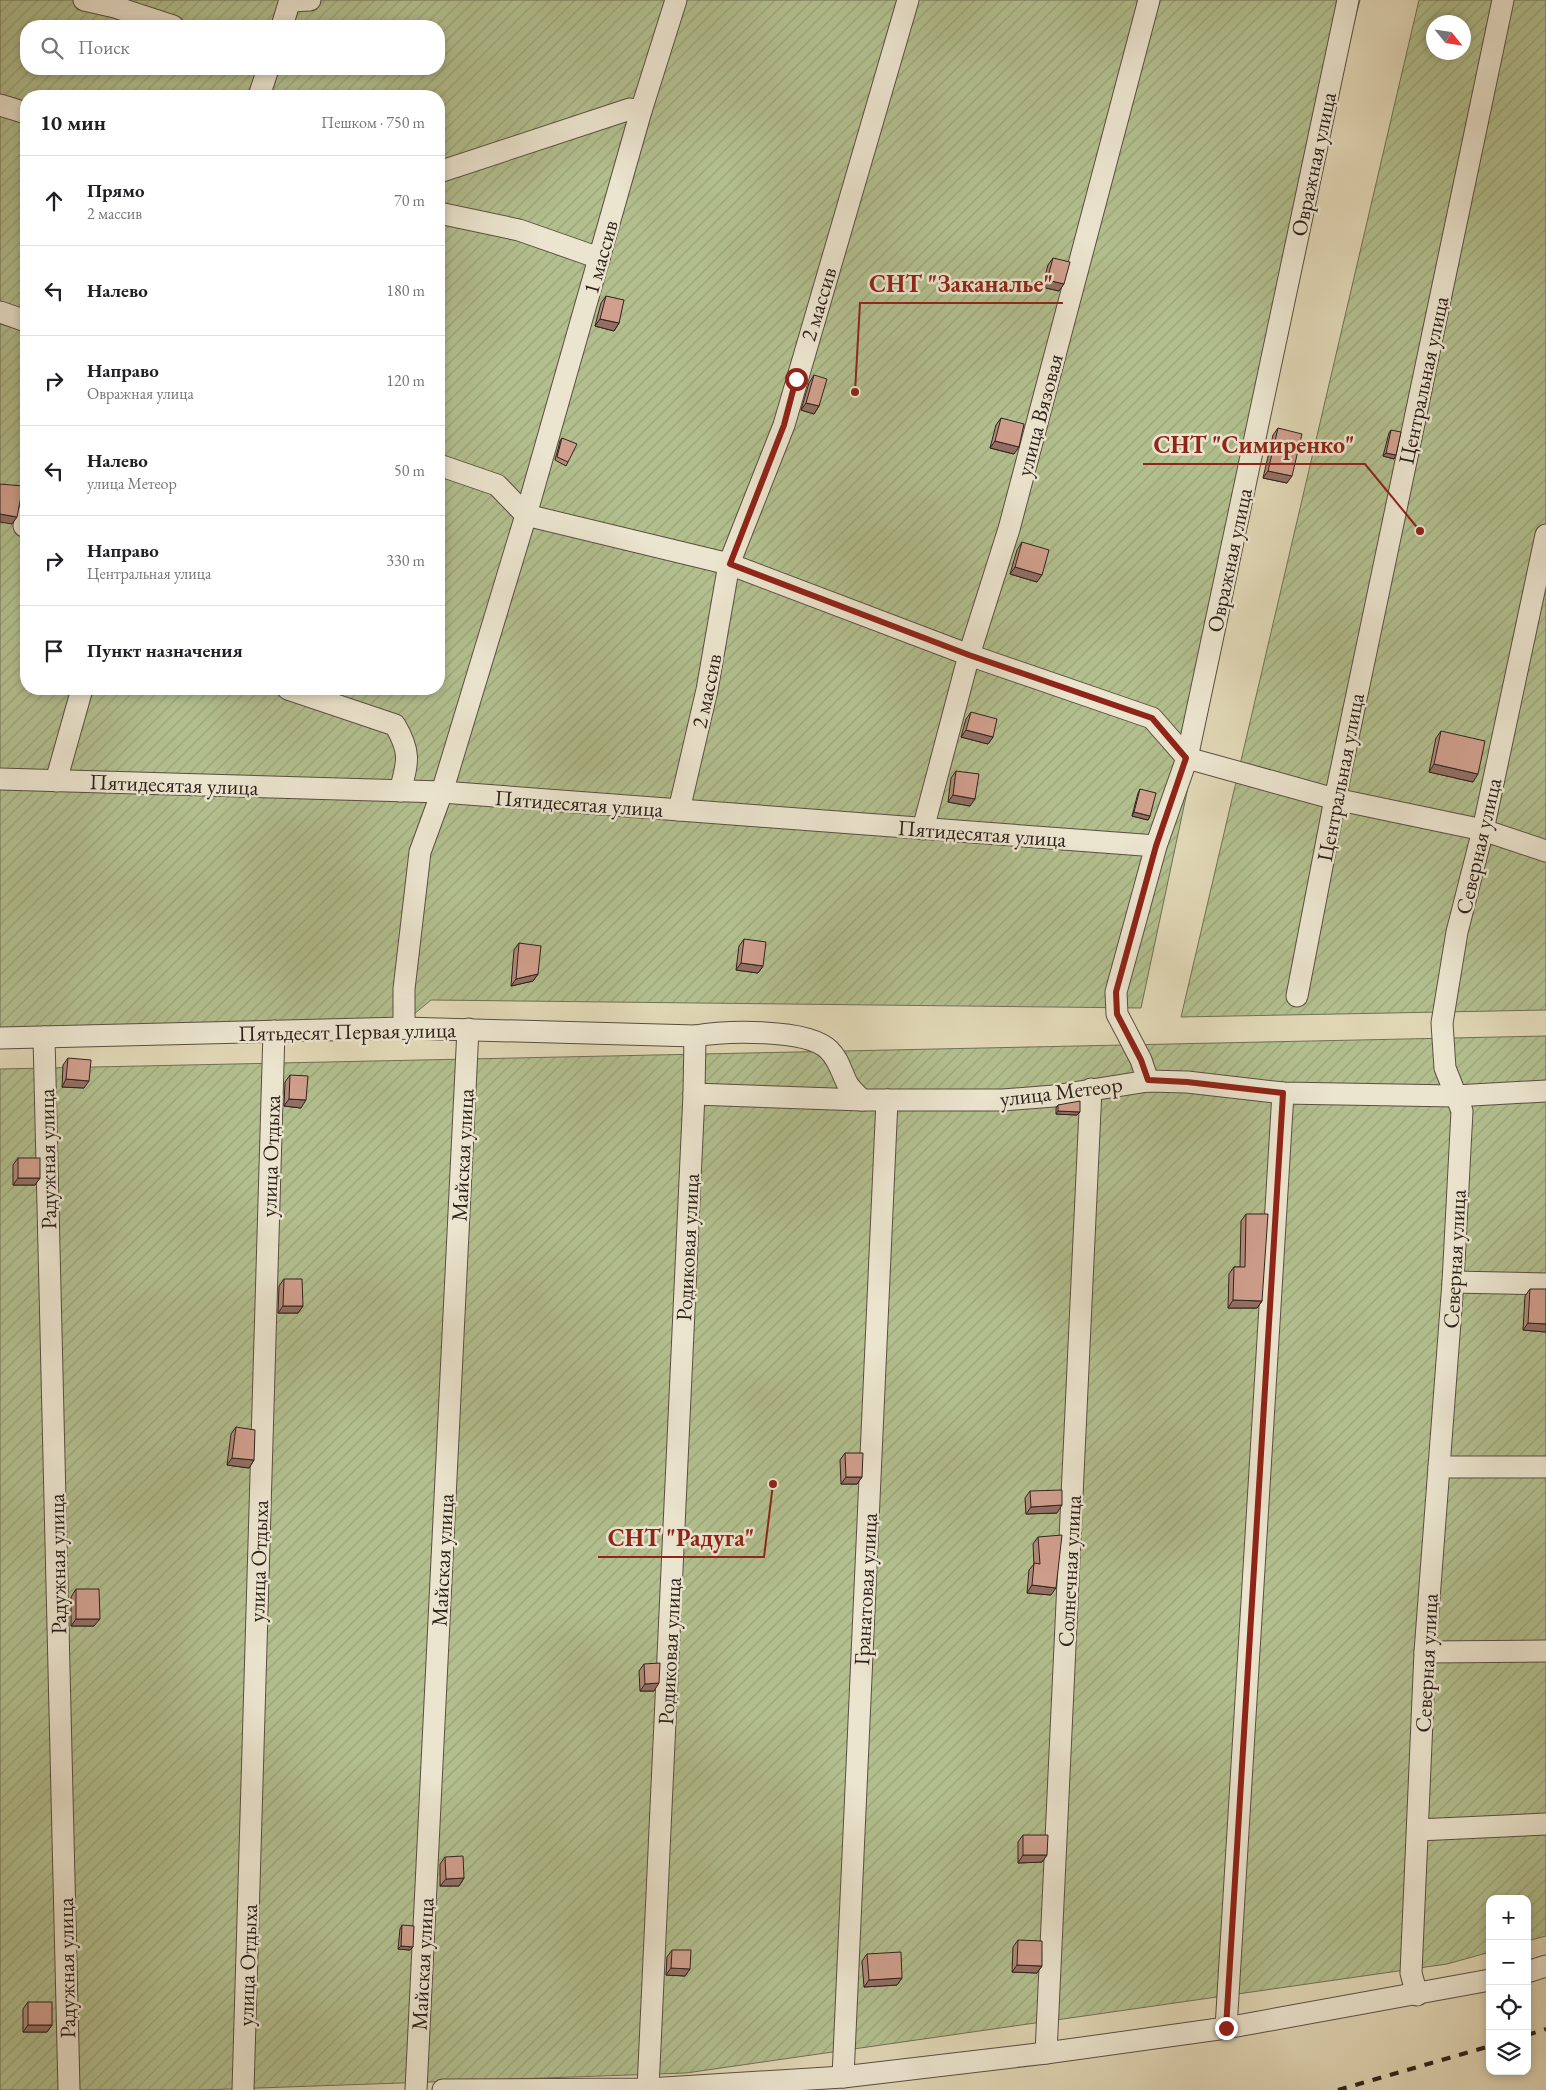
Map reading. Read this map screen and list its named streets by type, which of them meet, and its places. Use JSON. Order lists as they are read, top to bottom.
{
  "streets": {
    "street": [
      "Овражная улица",
      "1 массив",
      "2 массив",
      "Центральная улица",
      "улица Вязовая",
      "Пятидесятая улица",
      "Северная улица",
      "Пятьдесят Первая улица",
      "улица Метеор",
      "Майская улица",
      "улица Отдыха",
      "Радужная улица",
      "Родиковая улица",
      "Солнечная улица",
      "Гранатовая улица"
    ]
  },
  "crossings": [
    ["Овражная улица", "Пятидесятая улица"],
    ["Овражная улица", "улица Метеор"],
    ["1 массив", "Пятидесятая улица"],
    ["1 массив", "Пятьдесят Первая улица"],
    ["2 массив", "Пятидесятая улица"],
    ["улица Вязовая", "Пятидесятая улица"],
    ["Северная улица", "улица Метеор"],
    ["Пятьдесят Первая улица", "улица Метеор"],
    ["Пятьдесят Первая улица", "Майская улица"],
    ["Пятьдесят Первая улица", "улица Отдыха"],
    ["Пятьдесят Первая улица", "Радужная улица"],
    ["улица Метеор", "Родиковая улица"],
    ["улица Метеор", "Солнечная улица"],
    ["улица Метеор", "Гранатовая улица"]
  ],
  "places": ["СНТ \"Заканалье\"", "СНТ \"Симиренко\"", "СНТ \"Радуга\""],
  "north": "bottom right",
  "page": {
    "search": "Поиск",
    "heading": ["10 мин", "Пешком · 750 m"],
    "list": [
      ["Прямо", "2 массив", "70 m"],
      ["Налево", "180 m"],
      ["Направо", "Овражная улица", "120 m"],
      ["Налево", "улица Метеор", "50 m"],
      ["Направо", "Центральная улица", "330 m"],
      "Пункт назначения"
    ],
    "map_buttons": ["+", "−"]
  }
}
